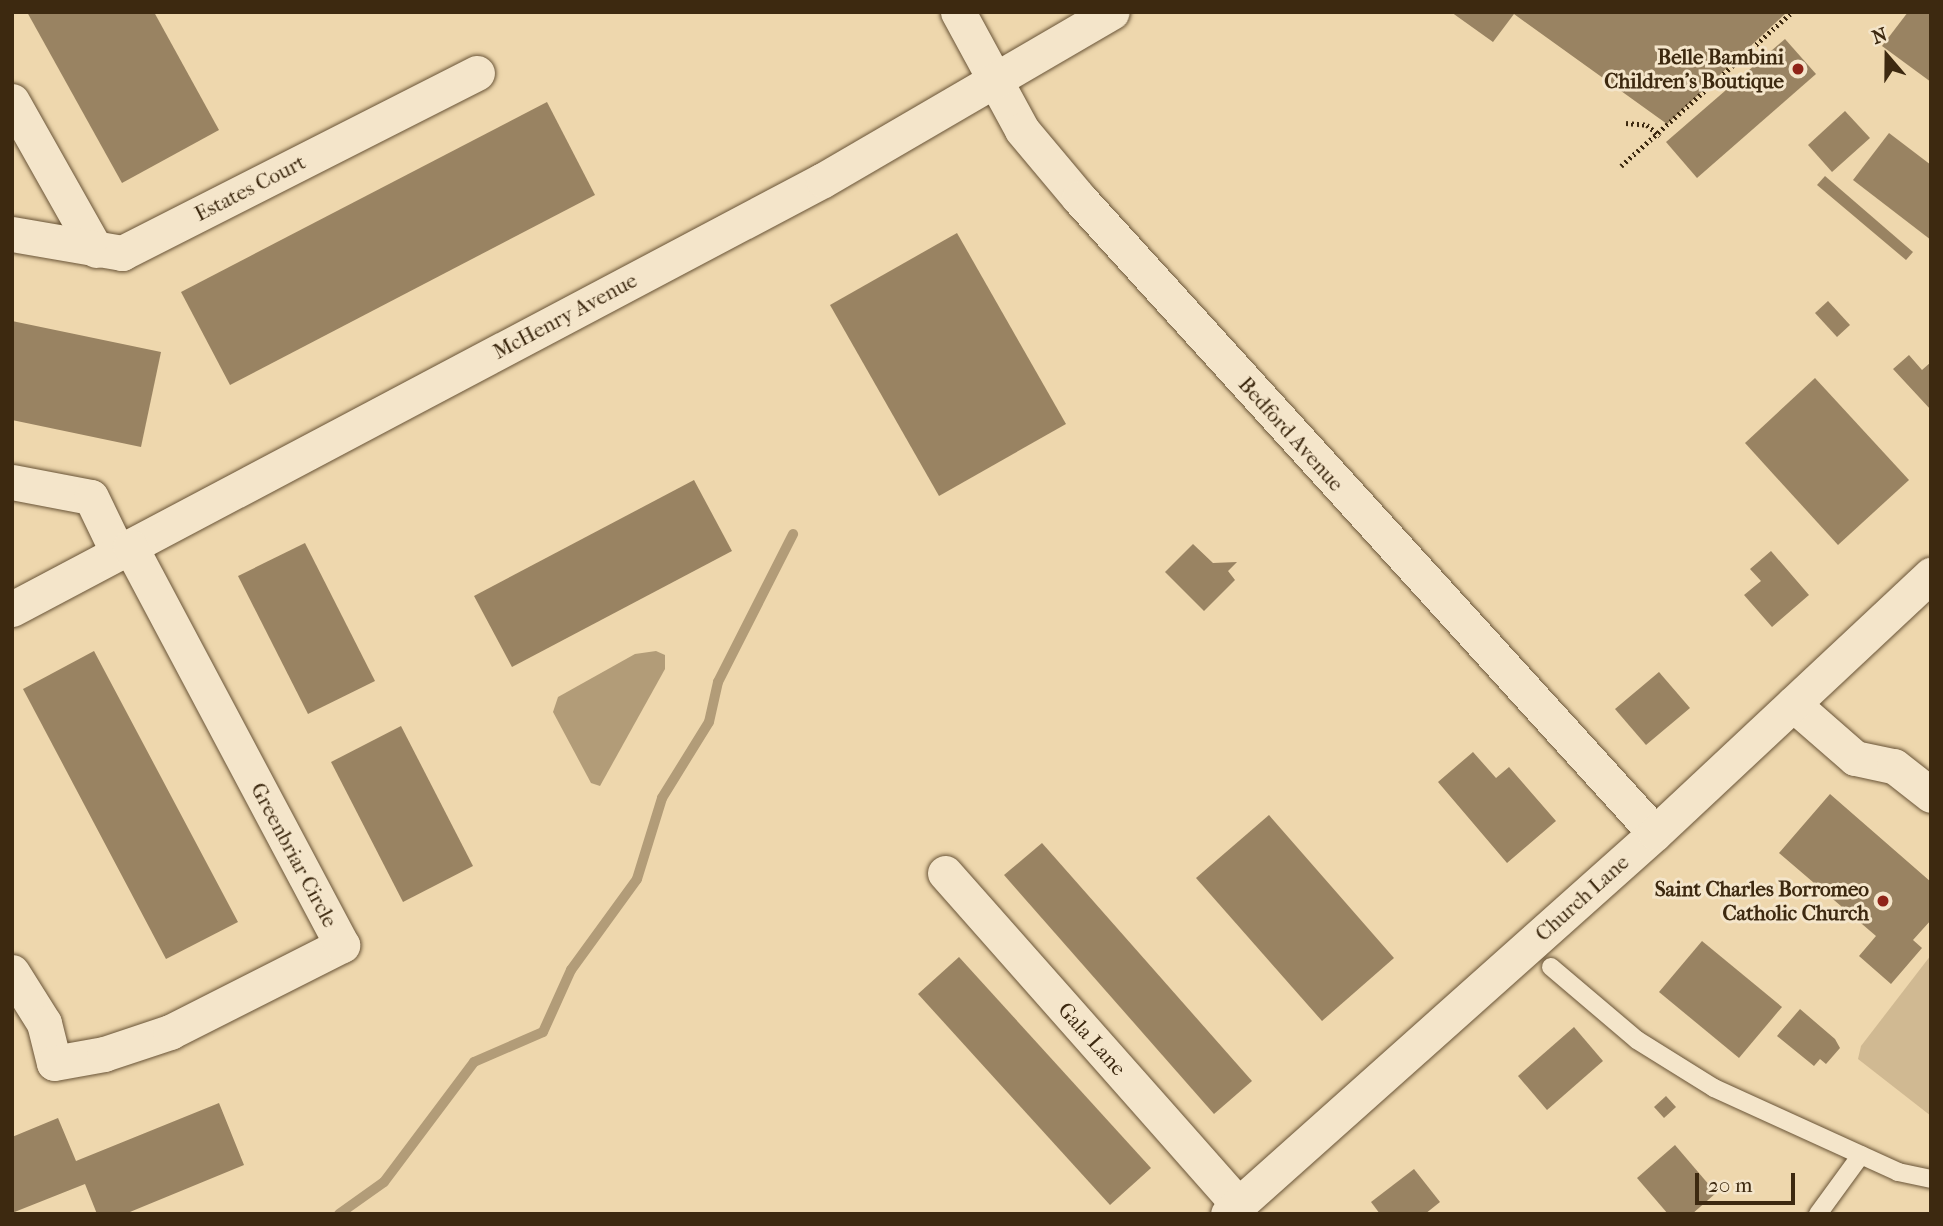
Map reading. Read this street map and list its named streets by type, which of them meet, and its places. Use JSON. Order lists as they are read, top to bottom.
{
  "streets": {
    "street": [
      "Estates Court",
      "McHenry Avenue",
      "Bedford Avenue",
      "Greenbriar Circle",
      "Church Lane",
      "Gala Lane"
    ]
  },
  "crossings": [
    ["McHenry Avenue", "Bedford Avenue"],
    ["McHenry Avenue", "Greenbriar Circle"],
    ["Bedford Avenue", "Church Lane"],
    ["Church Lane", "Gala Lane"]
  ],
  "places": ["Belle Bambini Children’s Boutique", "Saint Charles Borromeo Catholic Church"],
  "scale_bar": "20 m",
  "north": "top"
}
